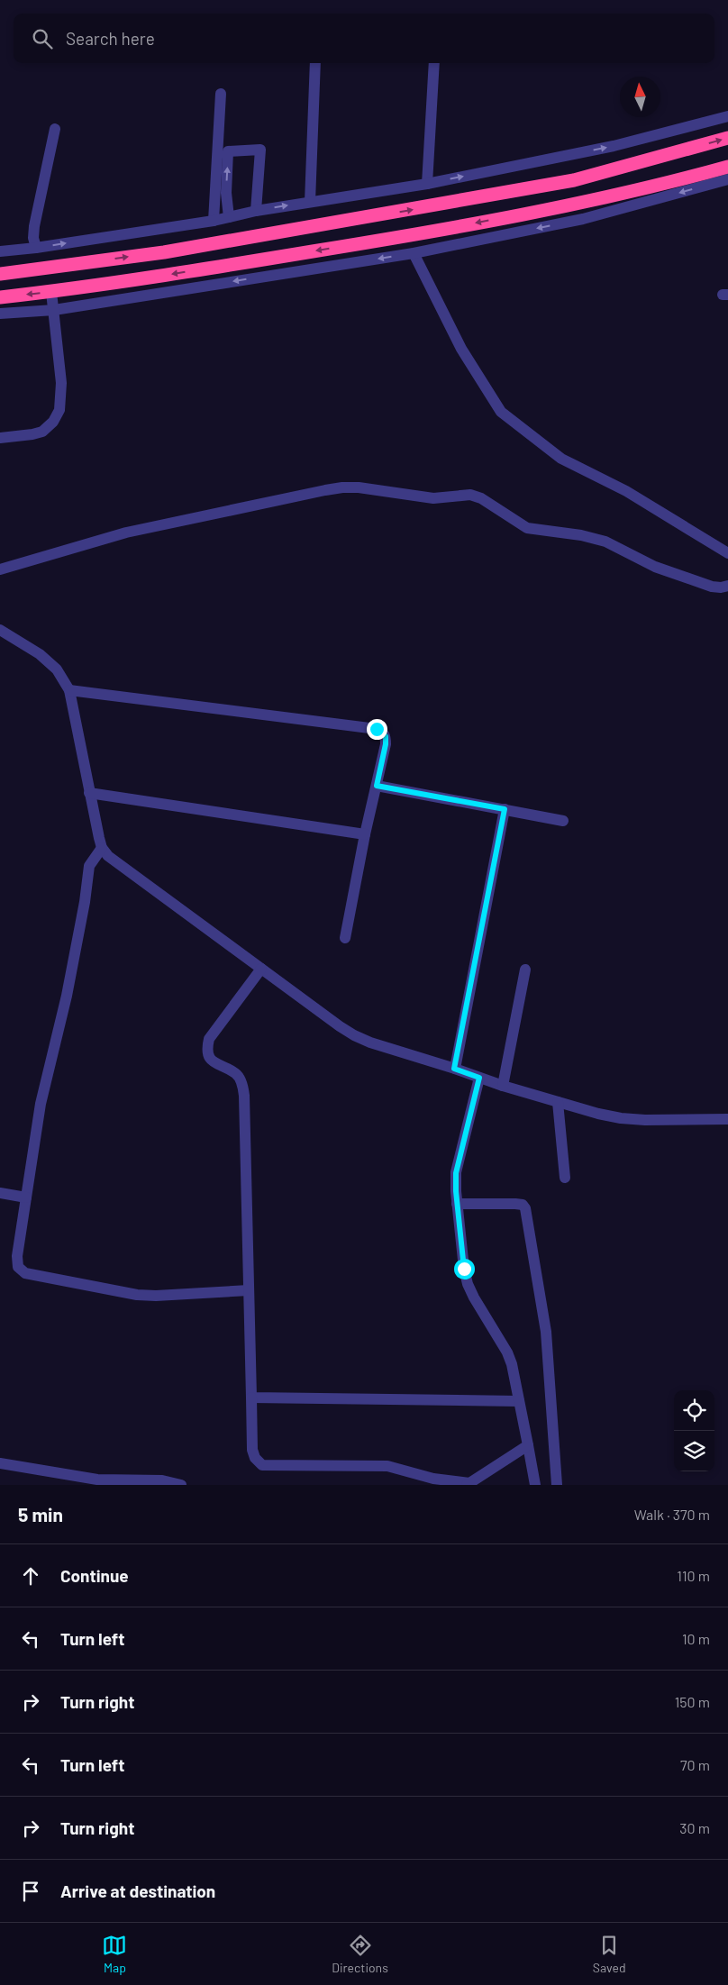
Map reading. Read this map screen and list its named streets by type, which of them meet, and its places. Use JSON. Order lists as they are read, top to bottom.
{
  "north": "top",
  "page": {
    "search": "Search here",
    "heading": ["5 min", "Walk · 370 m"],
    "list": [
      ["Continue", "110 m"],
      ["Turn left", "10 m"],
      ["Turn right", "150 m"],
      ["Turn left", "70 m"],
      ["Turn right", "30 m"],
      "Arrive at destination"
    ],
    "nav": ["Map", "Directions", "Saved"]
  }
}
